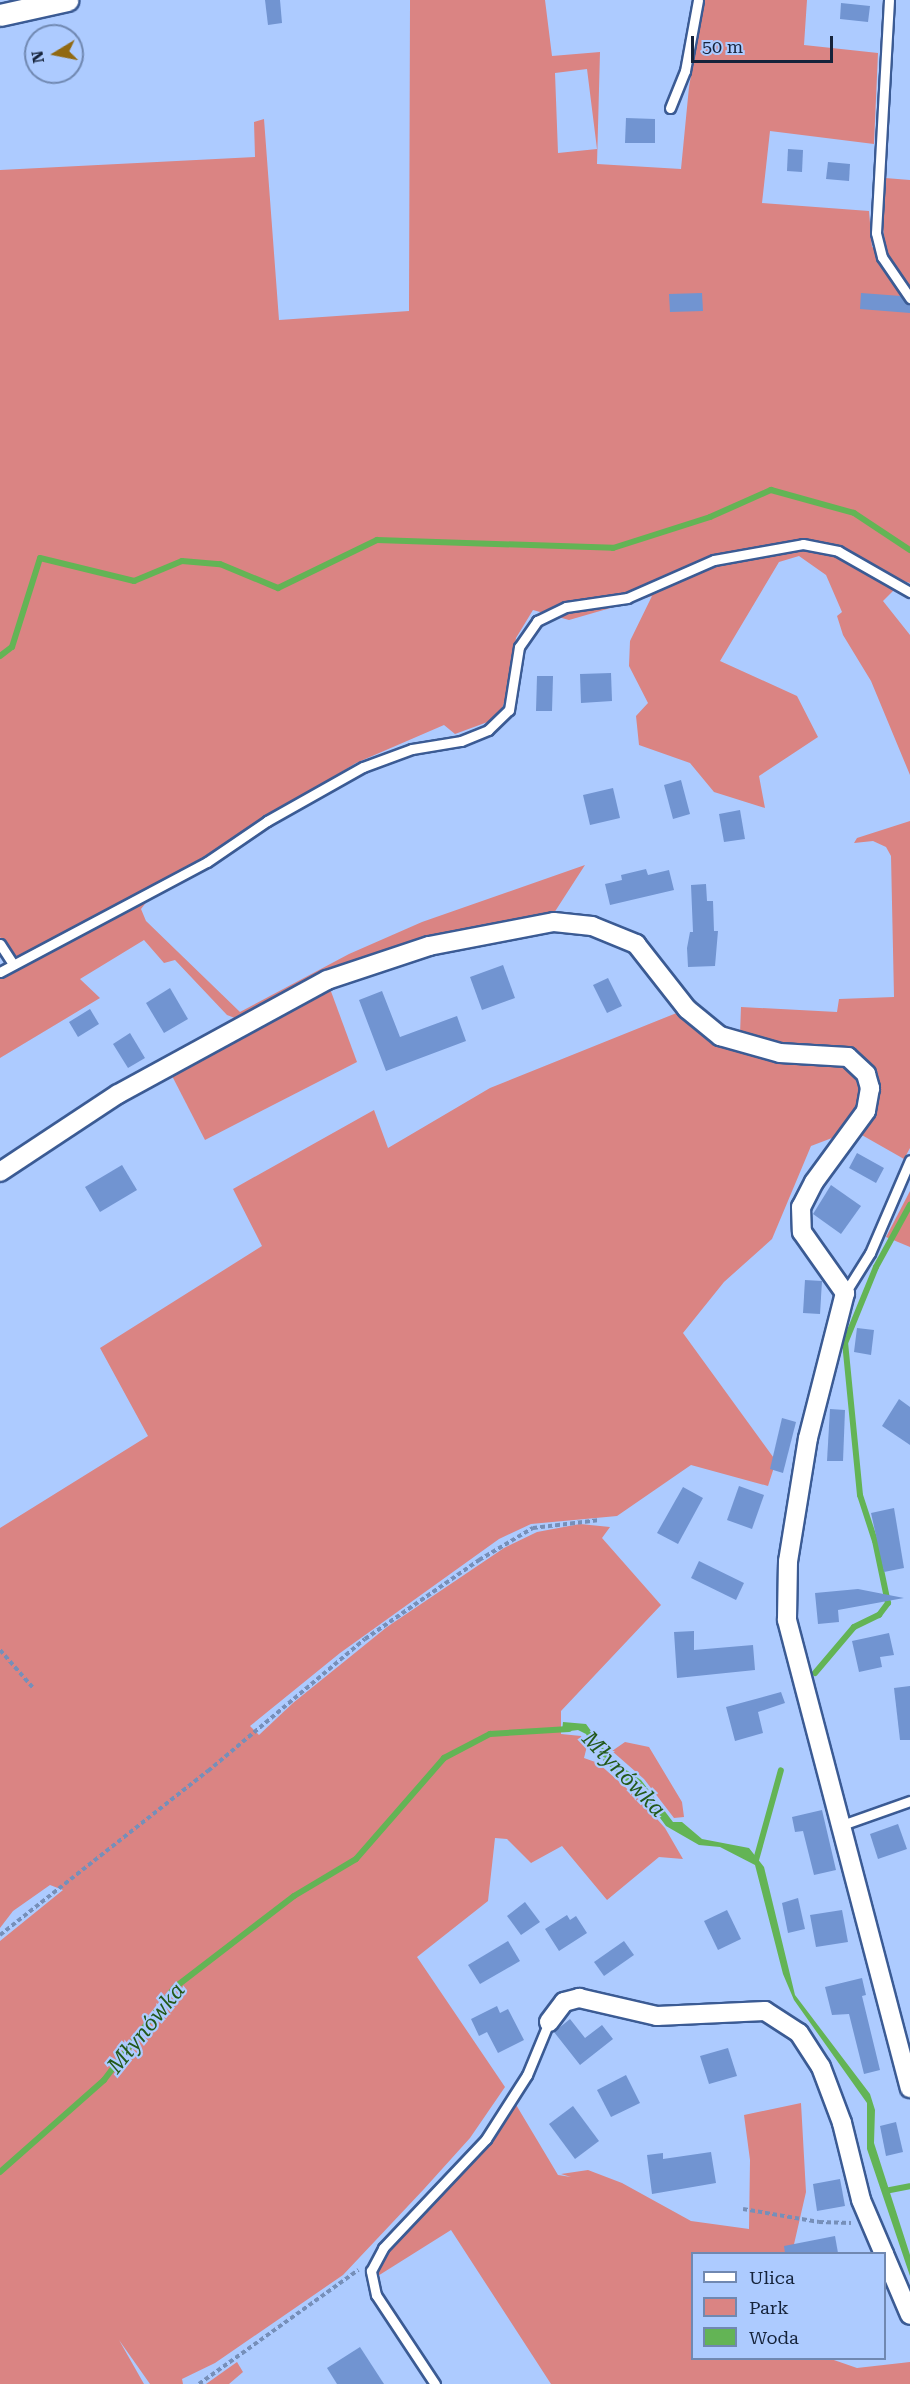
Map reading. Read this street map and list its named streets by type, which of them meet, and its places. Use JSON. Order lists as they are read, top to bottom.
{
  "water": ["Młynówka"],
  "legend": ["Ulica", "Park", "Woda"],
  "scale_bar": "50 m",
  "north": "left"
}
